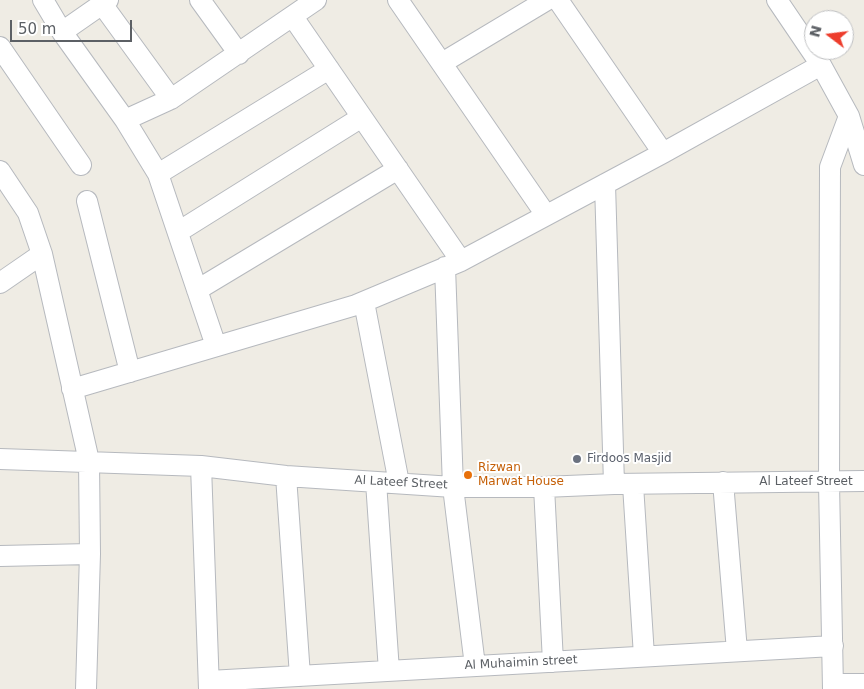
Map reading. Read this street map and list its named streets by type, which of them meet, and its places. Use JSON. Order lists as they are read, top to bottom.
{
  "streets": {
    "street": ["Al Lateef Street", "Al Muhaimin street"]
  },
  "places": ["Firdoos Masjid", "Rizwan Marwat House"],
  "scale_bar": "50 m",
  "north": "left"
}
